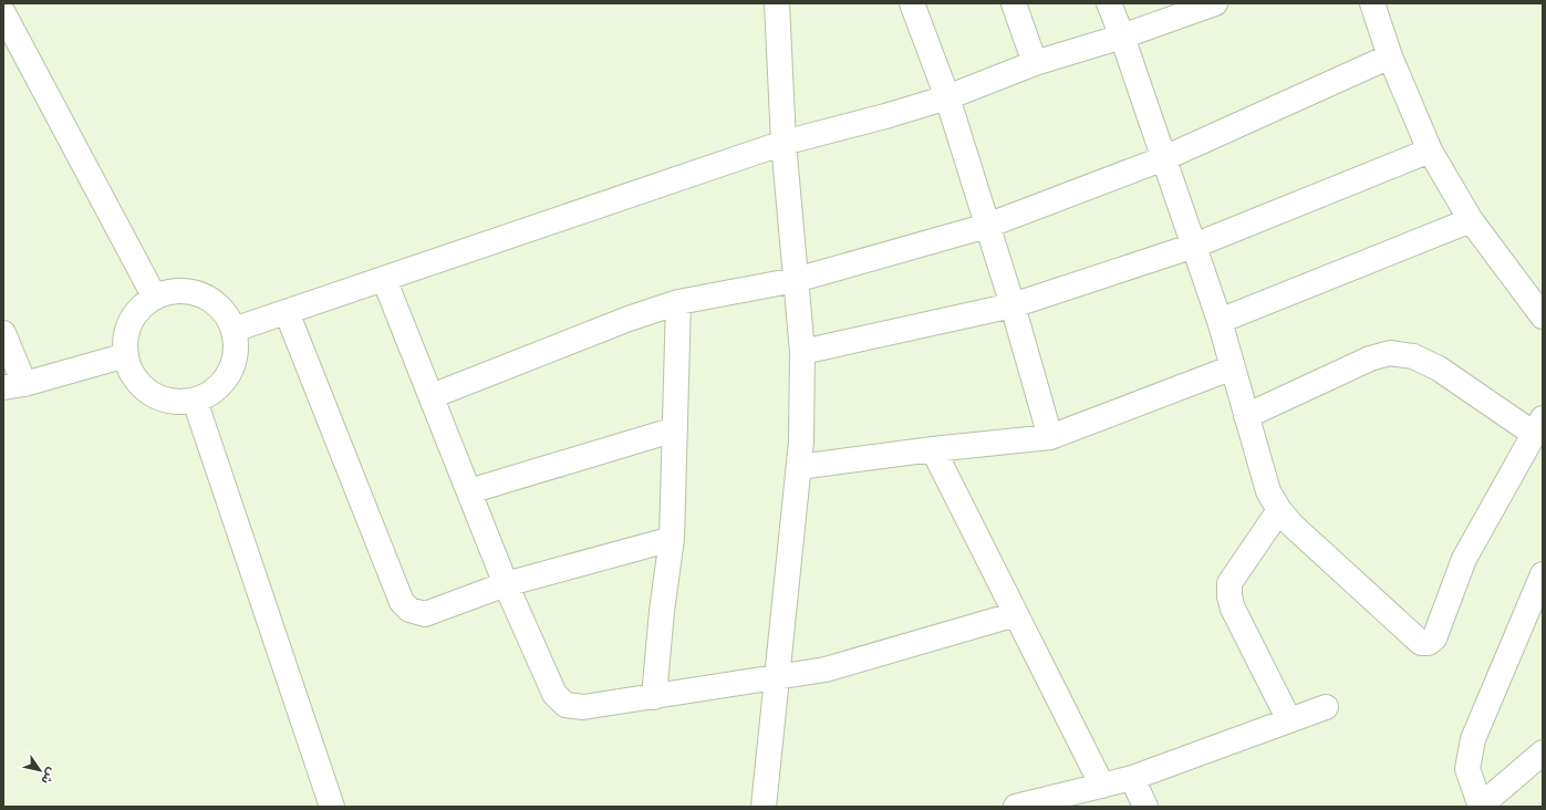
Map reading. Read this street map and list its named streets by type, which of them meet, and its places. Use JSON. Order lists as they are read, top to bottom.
{
  "north": "bottom right"
}
